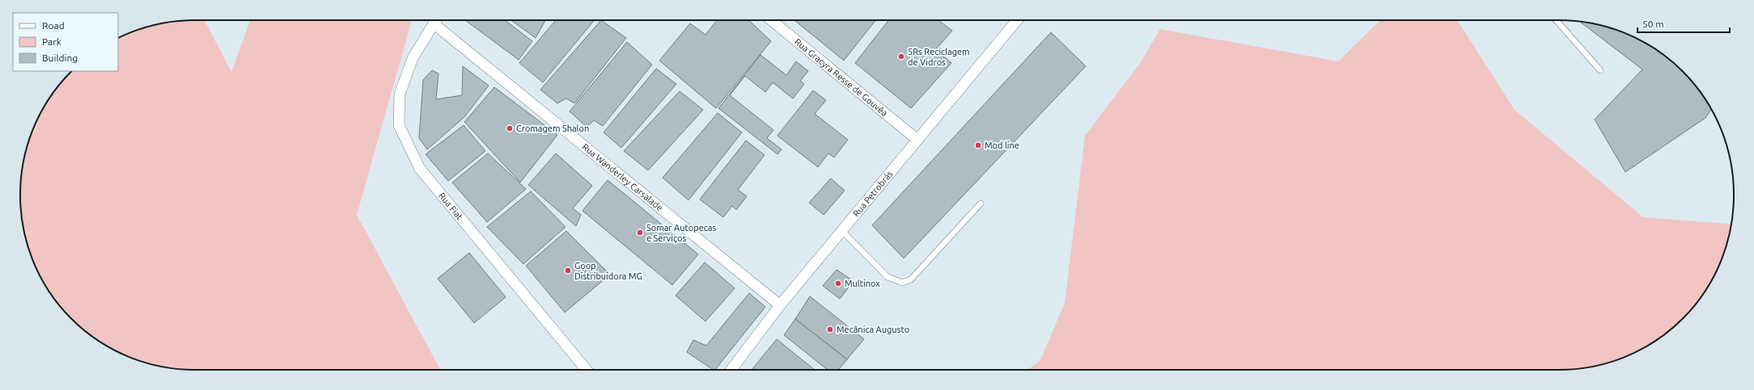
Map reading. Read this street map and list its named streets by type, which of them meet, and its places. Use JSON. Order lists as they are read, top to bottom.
{
  "streets": {
    "street": [
      "Rua Gracyra Resse de Gouvêa",
      "Rua Wanderley Carsalade",
      "Rua Petrobrás",
      "Rua Fiat"
    ]
  },
  "crossings": [
    ["Rua Gracyra Resse de Gouvêa", "Rua Petrobrás"],
    ["Rua Wanderley Carsalade", "Rua Petrobrás"]
  ],
  "places": [
    "5Rs Reciclagem de Vidros",
    "Cromagem Shalon",
    "Mod line",
    "Somar Autopecas e Serviços",
    "Goop Distribuidora MG",
    "Multinox",
    "Mecânica Augusto"
  ],
  "legend": ["Road", "Park", "Building"],
  "scale_bar": "50 m"
}
